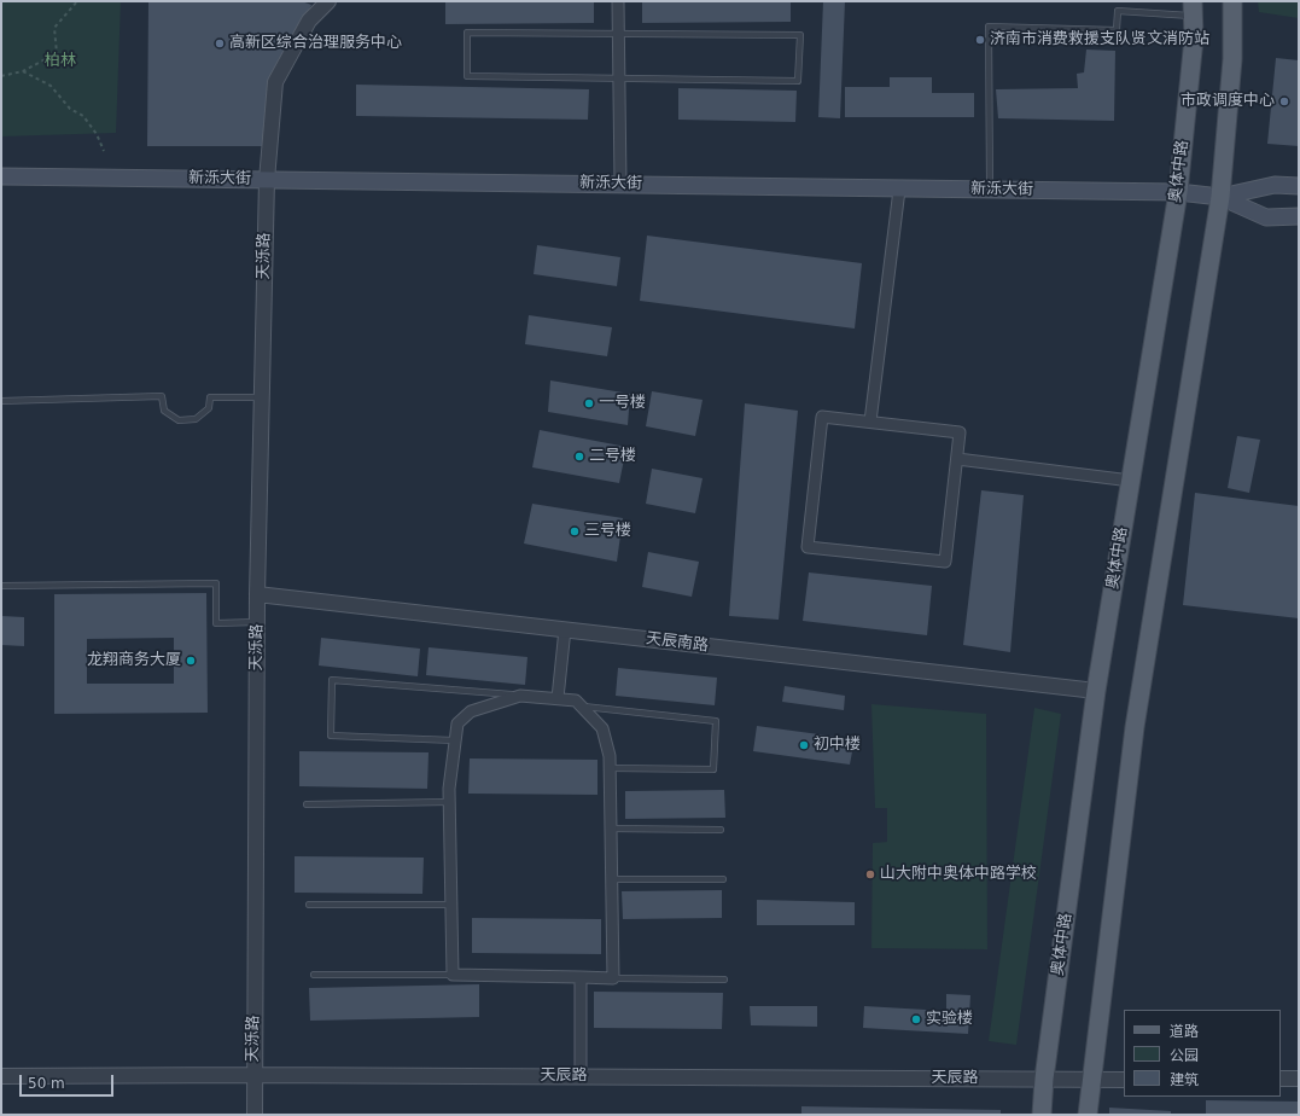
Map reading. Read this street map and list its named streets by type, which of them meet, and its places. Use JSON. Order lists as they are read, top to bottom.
{
  "streets": {
    "main road": ["奥体中路", "新泺大街"],
    "street": ["天泺路", "天辰南路", "天辰路"]
  },
  "crossings": [
    ["奥体中路", "新泺大街"],
    ["奥体中路", "天辰南路"],
    ["奥体中路", "天辰路"],
    ["新泺大街", "天泺路"],
    ["天泺路", "天辰南路"],
    ["天泺路", "天辰路"]
  ],
  "parks": ["柏林"],
  "places": [
    "济南市消费救援支队贤文消防站",
    "高新区综合治理服务中心",
    "市政调度中心",
    "一号楼",
    "二号楼",
    "三号楼",
    "龙翔商务大厦",
    "初中楼",
    "山大附中奥体中路学校",
    "实验楼"
  ],
  "legend": ["道路", "公园", "建筑"],
  "scale_bar": "50 m"
}
